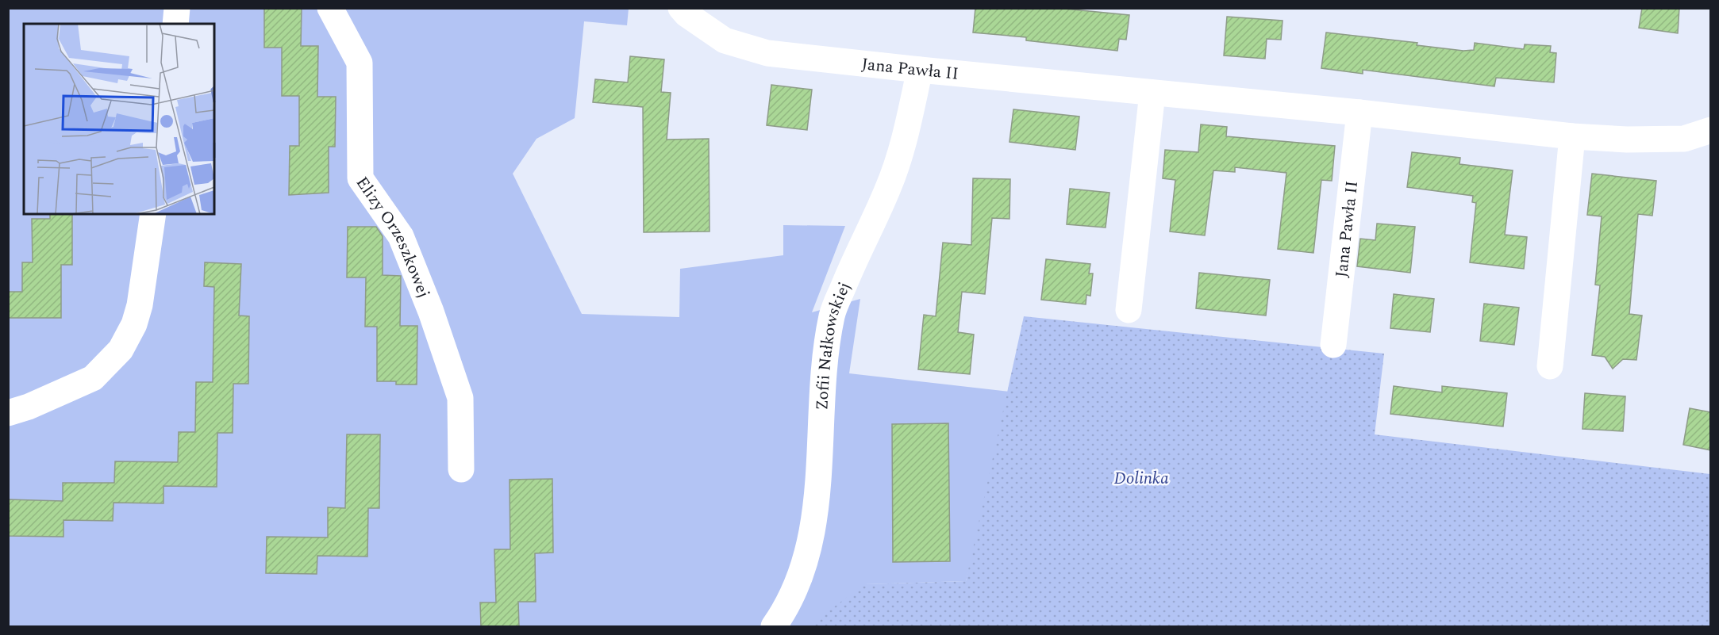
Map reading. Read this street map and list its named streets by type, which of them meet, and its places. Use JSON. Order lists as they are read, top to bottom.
{
  "streets": {
    "street": ["Jana Pawła II", "Elizy Orzeszkowej", "Zofii Nałkowskiej"]
  },
  "crossings": [
    ["Jana Pawła II", "Zofii Nałkowskiej"]
  ],
  "parks": ["Dolinka"]
}
